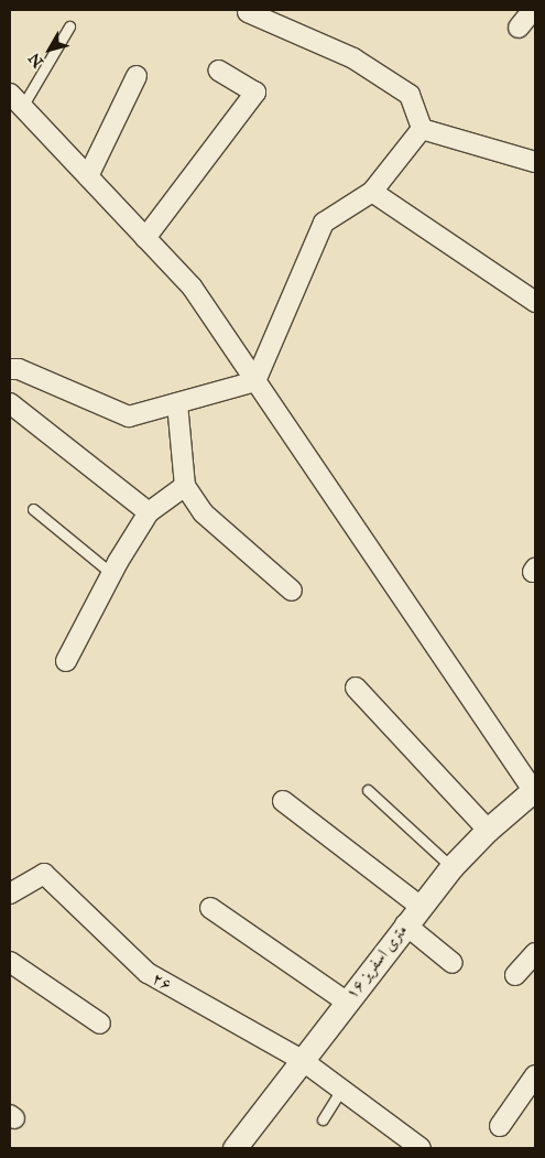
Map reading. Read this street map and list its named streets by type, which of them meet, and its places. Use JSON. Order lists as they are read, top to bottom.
{
  "streets": {
    "street": ["۱۶ متری اسفریز", "۲۶"]
  },
  "crossings": [
    ["۱۶ متری اسفریز", "۲۶"]
  ],
  "north": "bottom left"
}
